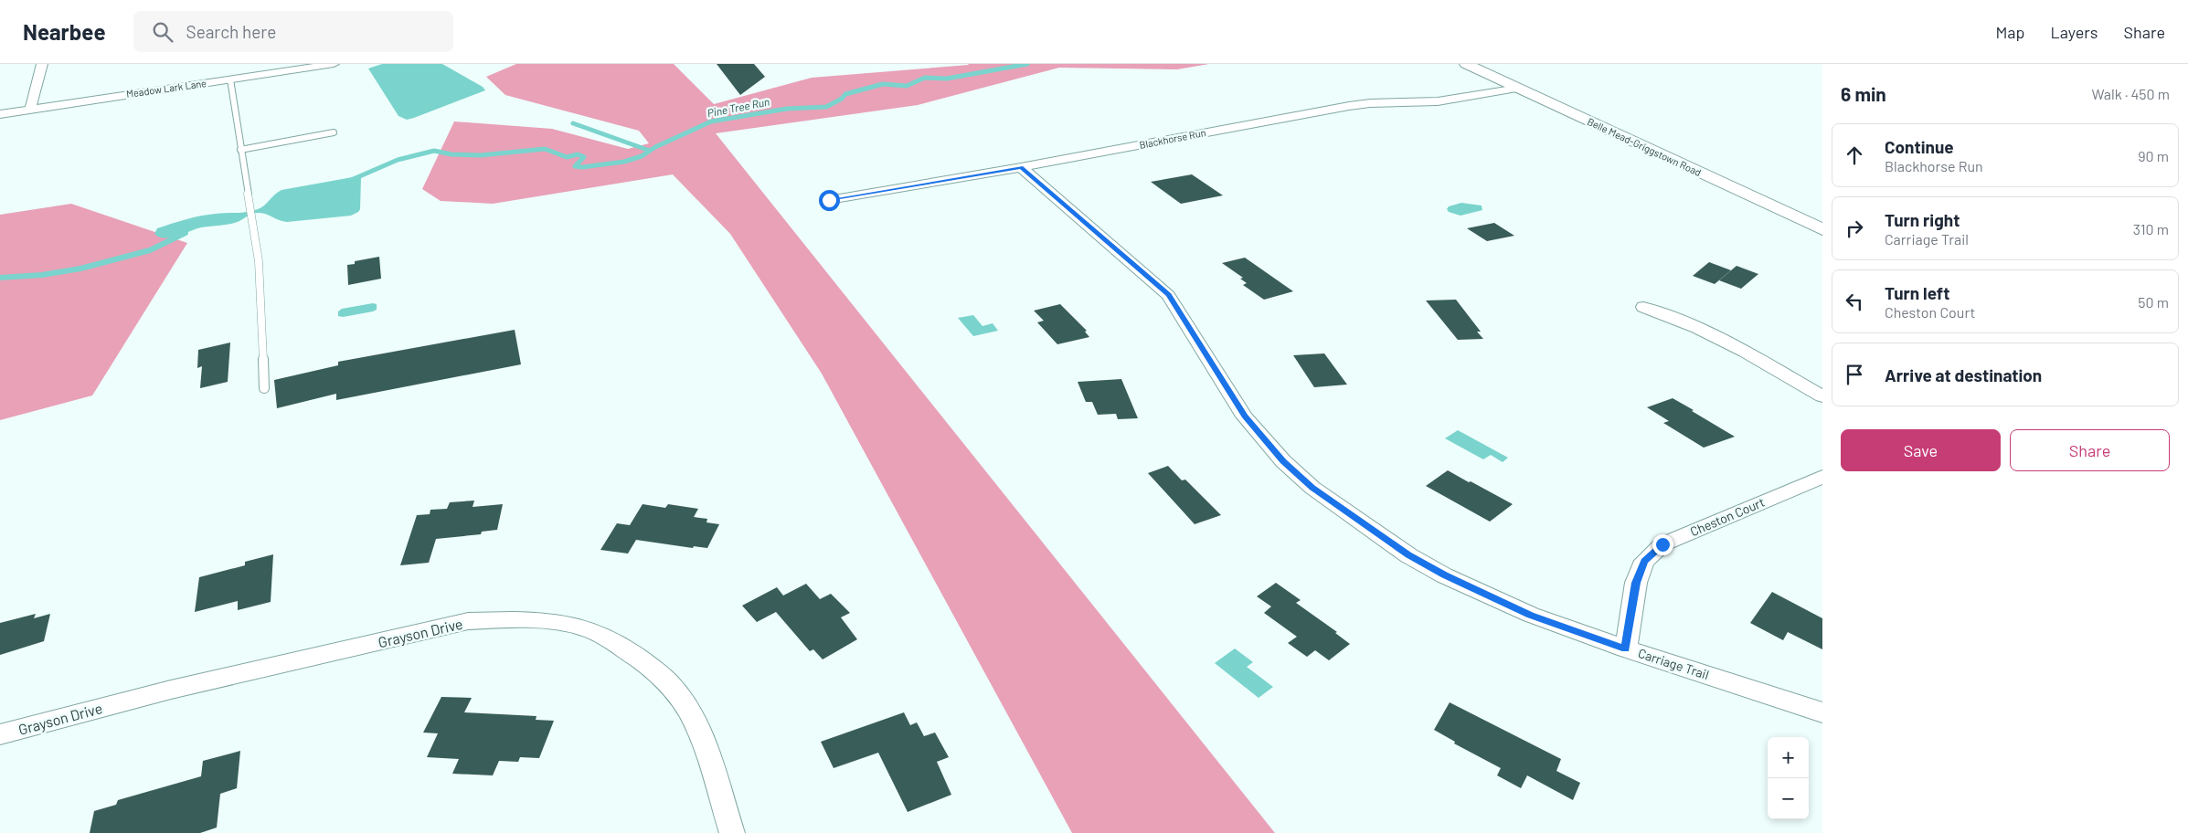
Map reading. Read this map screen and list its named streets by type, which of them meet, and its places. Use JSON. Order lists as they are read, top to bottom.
{
  "streets": {
    "street": [
      "Meadow Lark Lane",
      "Blackhorse Run",
      "Belle Mead-Griggstown Road",
      "Cheston Court",
      "Grayson Drive",
      "Carriage Trail"
    ]
  },
  "crossings": [
    ["Blackhorse Run", "Belle Mead-Griggstown Road"],
    ["Blackhorse Run", "Carriage Trail"],
    ["Cheston Court", "Carriage Trail"]
  ],
  "water": ["Pine Tree Run"],
  "page": {
    "header": "Nearbee",
    "search": "Search here",
    "nav": ["Map", "Layers", "Share"],
    "heading": ["6 min", "Walk · 450 m"],
    "list": [
      ["Continue", "Blackhorse Run", "90 m"],
      ["Turn right", "Carriage Trail", "310 m"],
      ["Turn left", "Cheston Court", "50 m"],
      "Arrive at destination"
    ],
    "buttons": ["Save", "Share"],
    "map_buttons": ["+", "−"]
  }
}
